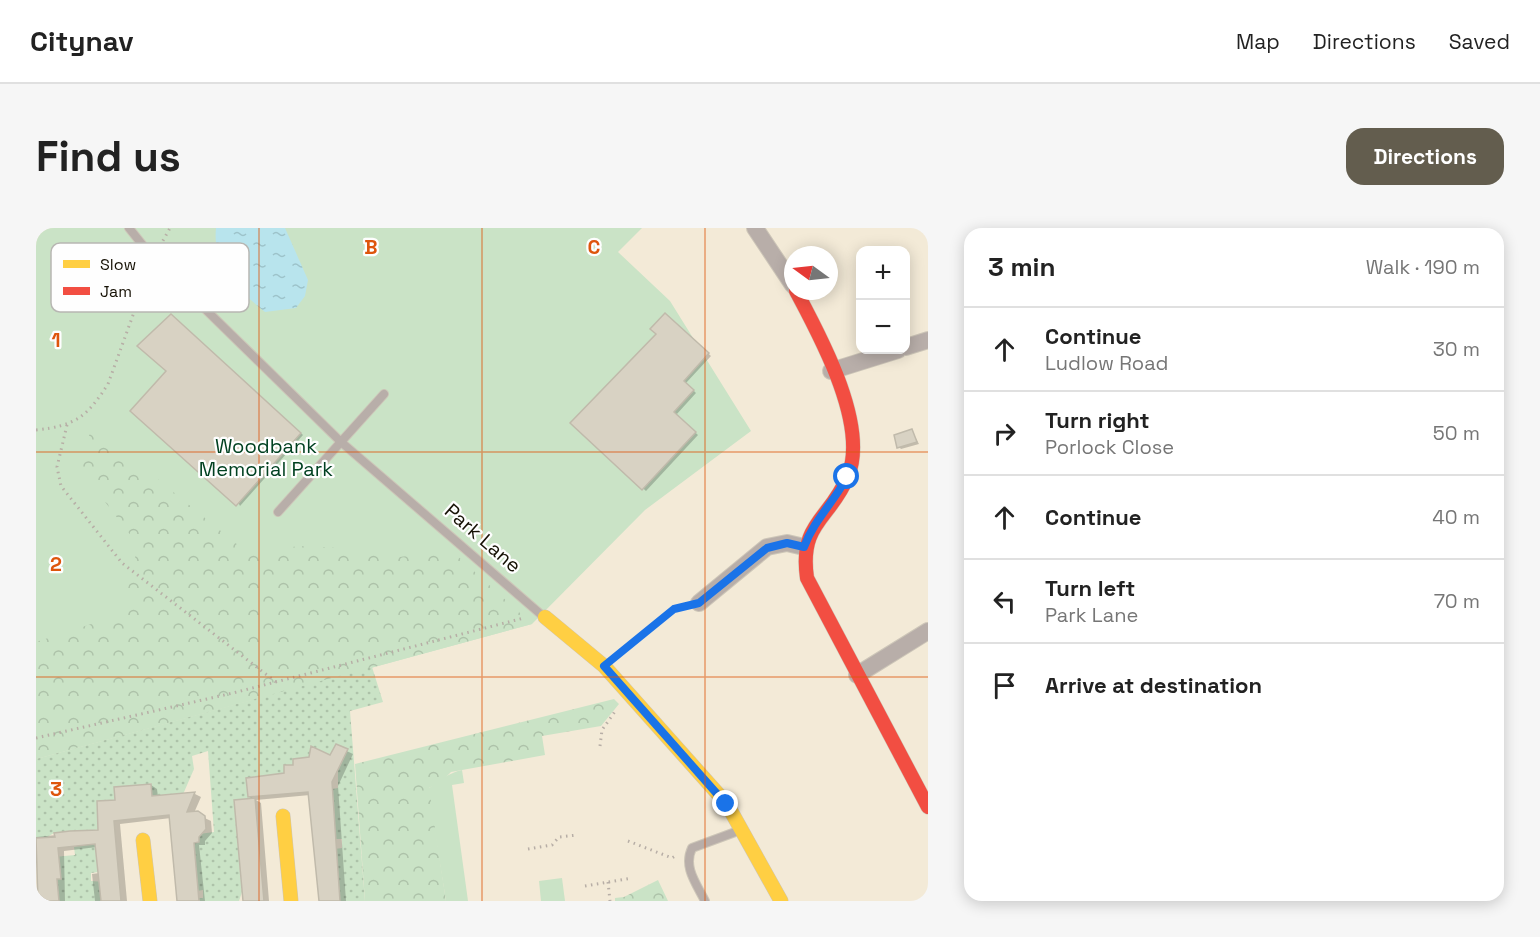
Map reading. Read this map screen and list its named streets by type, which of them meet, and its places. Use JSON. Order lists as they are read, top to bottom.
{
  "streets": {
    "street": ["Park Lane"]
  },
  "parks": ["Woodbank Memorial Park"],
  "legend": ["Slow", "Jam"],
  "north": "left",
  "page": {
    "header": "Citynav",
    "nav": ["Map", "Directions", "Saved"],
    "buttons": "Directions",
    "title": "Find us",
    "heading": ["3 min", "Walk · 190 m"],
    "map_buttons": ["+", "−"],
    "list": [
      ["Continue", "Ludlow Road", "30 m"],
      ["Turn right", "Porlock Close", "50 m"],
      ["Continue", "40 m"],
      ["Turn left", "Park Lane", "70 m"],
      "Arrive at destination"
    ]
  },
  "grid": {
    "columns": ["B", "C"],
    "rows": ["1", "2", "3"]
  }
}
